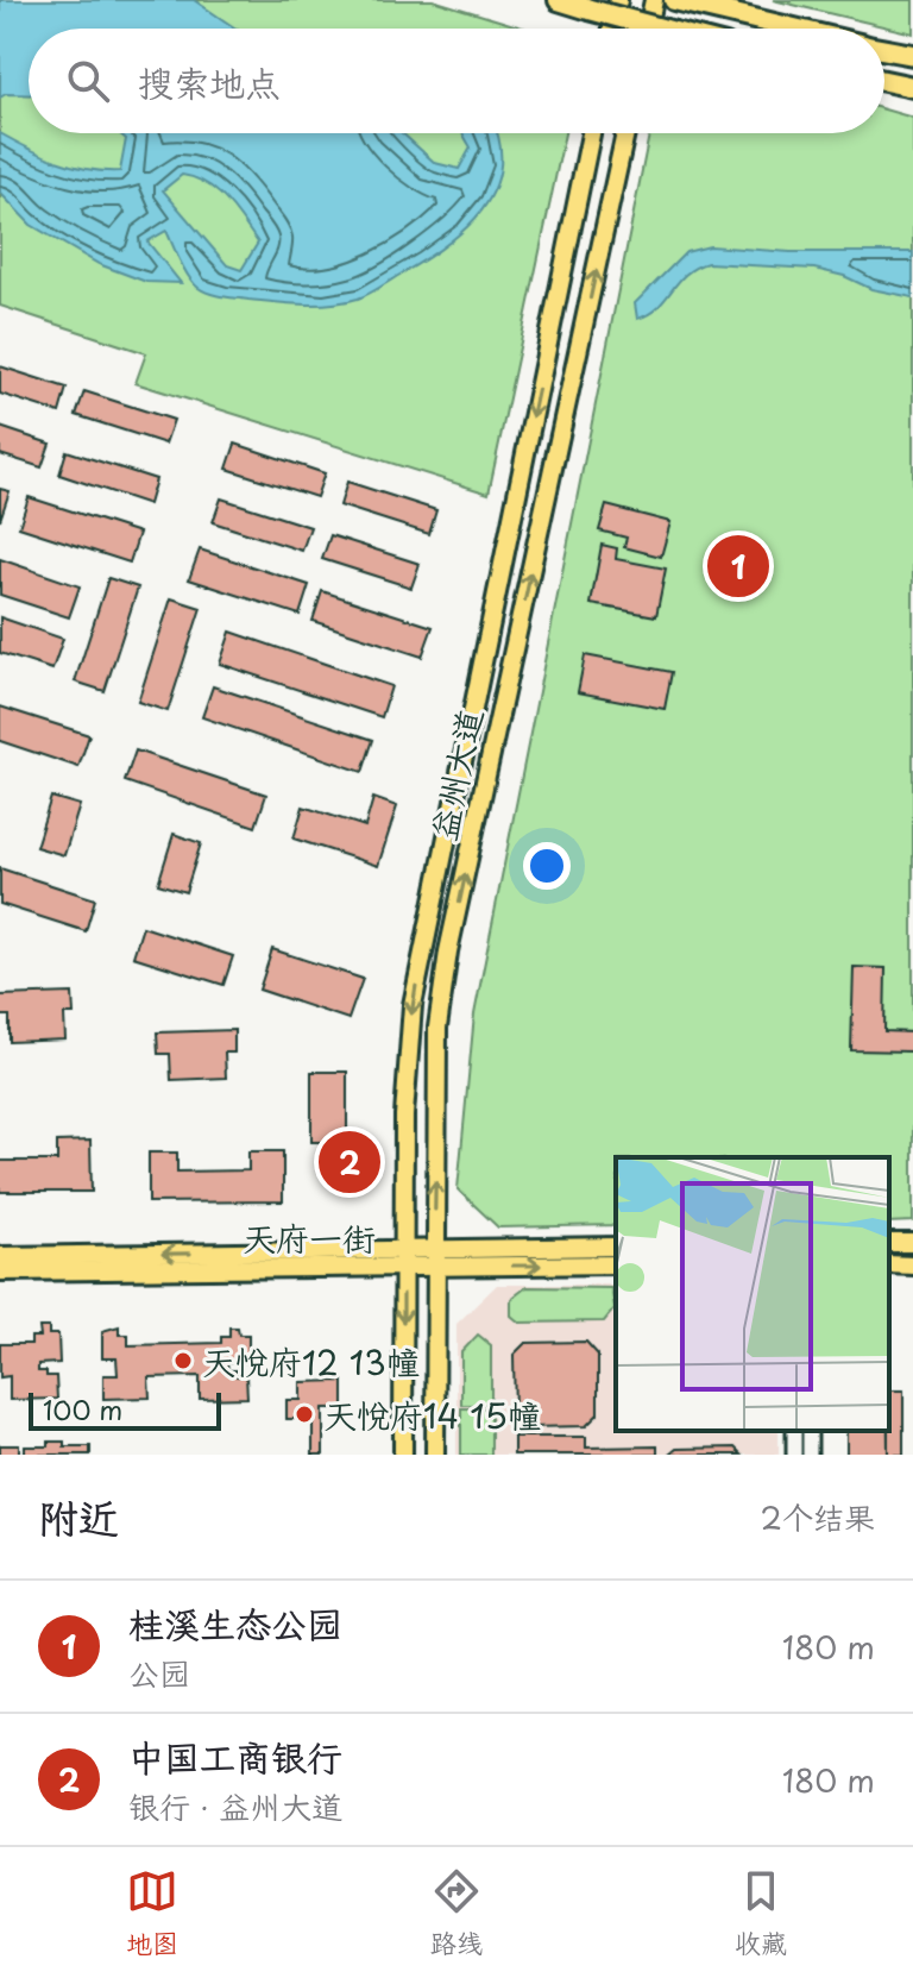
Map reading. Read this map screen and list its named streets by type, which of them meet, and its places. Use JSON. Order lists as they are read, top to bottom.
{
  "streets": {
    "main road": ["益州大道", "天府一街"]
  },
  "crossings": [
    ["益州大道", "天府一街"]
  ],
  "places": ["天悦府12 13幢", "天悦府14 15幢"],
  "scale_bar": "100 m",
  "page": {
    "search": "搜索地点",
    "pins": ["1", "2"],
    "scale": "100 m",
    "heading": ["附近", "2个结果"],
    "list": [
      {
        "mark": "1",
        "name": "桂溪生态公园",
        "note": "公园",
        "value": "180 m"
      },
      {
        "mark": "2",
        "name": "中国工商银行",
        "note": "银行 · 益州大道",
        "value": "180 m"
      }
    ],
    "nav": ["地图", "路线", "收藏"]
  }
}
